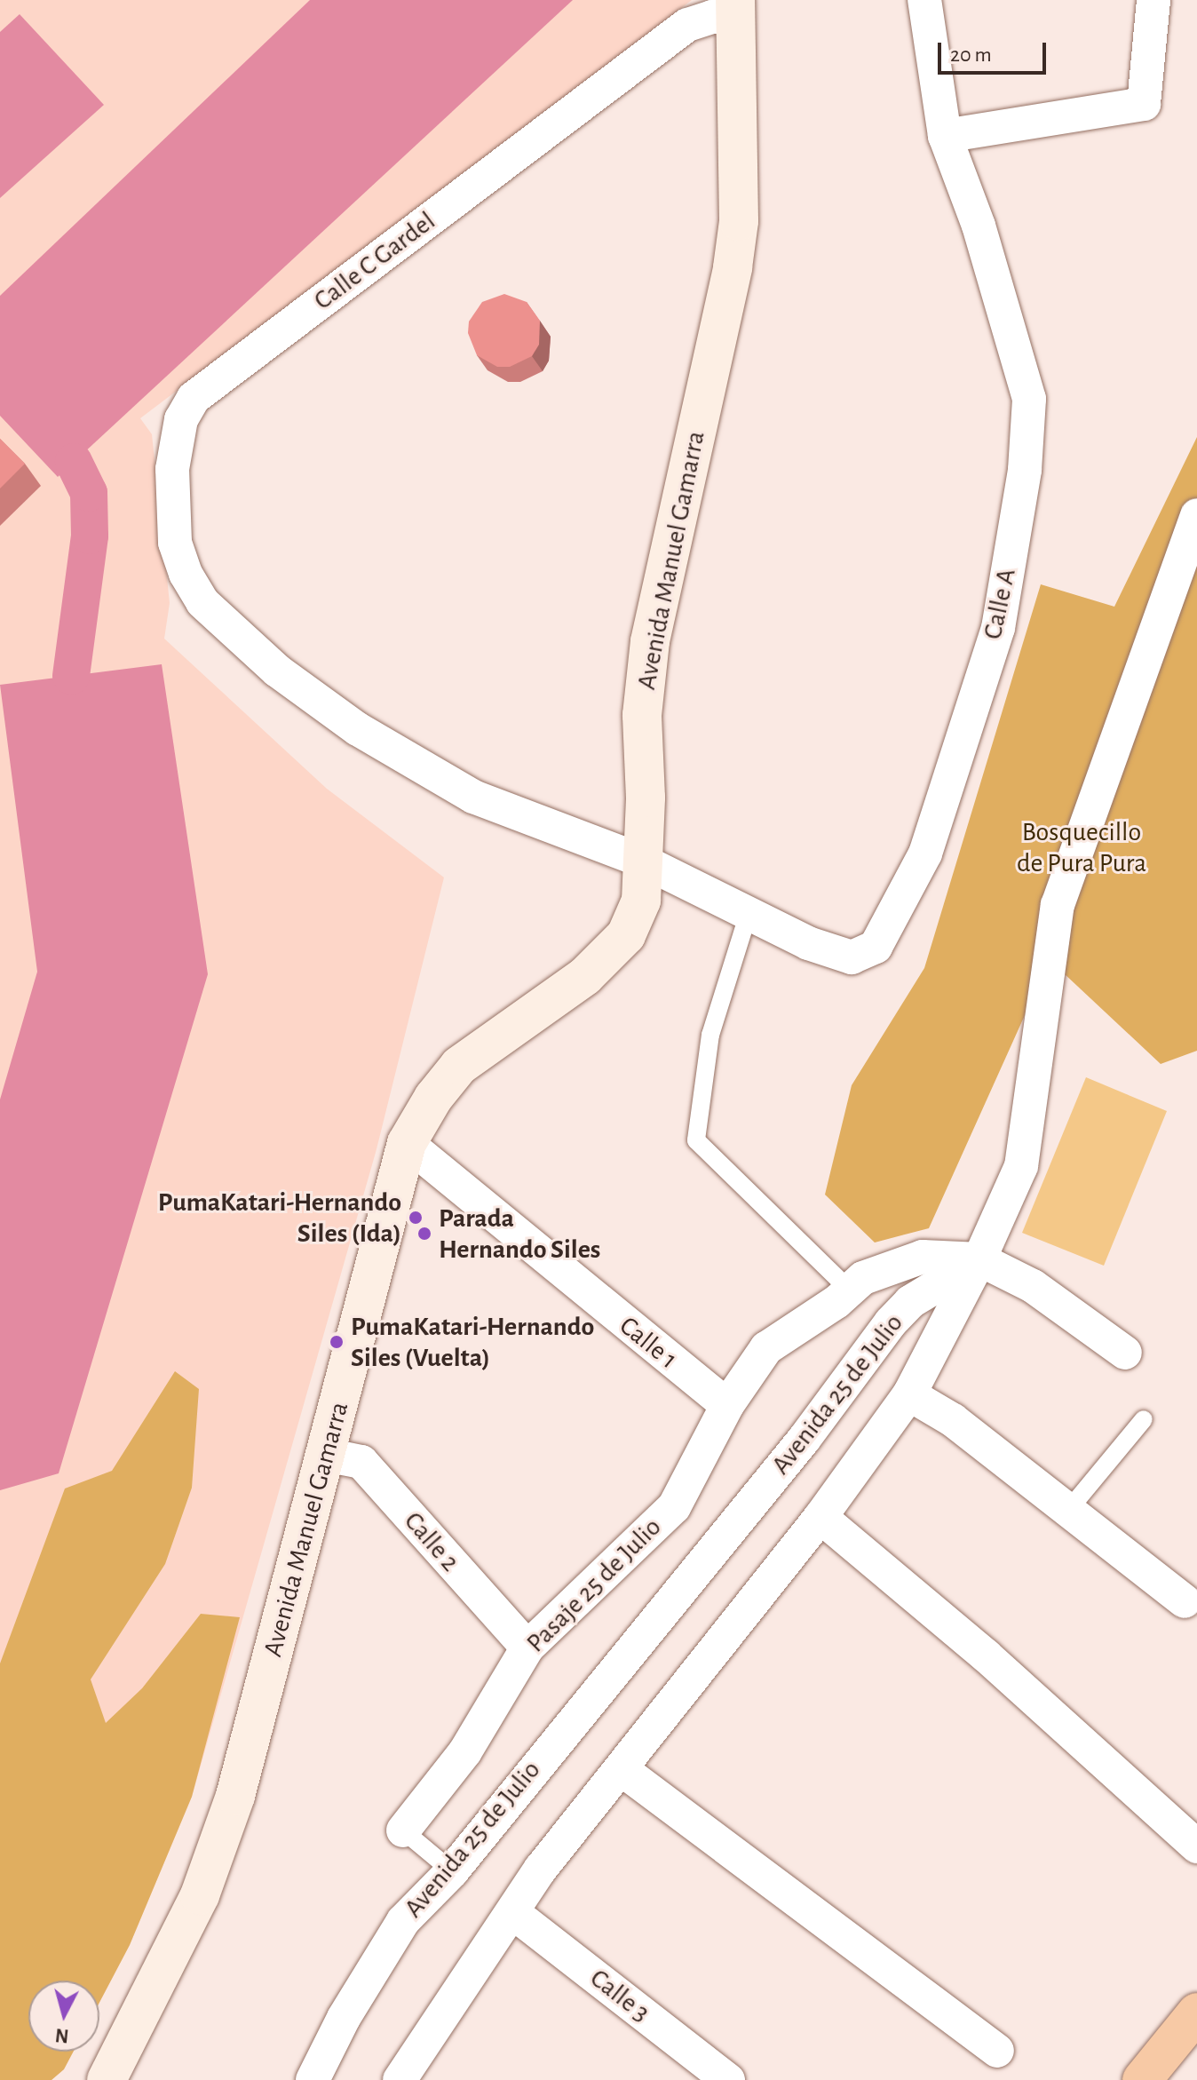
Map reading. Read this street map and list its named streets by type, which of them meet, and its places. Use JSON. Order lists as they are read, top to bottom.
{
  "streets": {
    "main road": ["Avenida Manuel Gamarra"],
    "street": [
      "Calle C Gardel",
      "Calle A",
      "Calle 1",
      "Avenida 25 de Julio",
      "Calle 2",
      "Pasaje 25 de Julio",
      "Calle 3"
    ]
  },
  "crossings": [
    ["Calle C Gardel", "Avenida Manuel Gamarra"],
    ["Calle C Gardel", "Calle A"],
    ["Avenida Manuel Gamarra", "Calle A"],
    ["Avenida Manuel Gamarra", "Calle 1"],
    ["Avenida Manuel Gamarra", "Calle 2"],
    ["Calle 1", "Pasaje 25 de Julio"],
    ["Avenida 25 de Julio", "Pasaje 25 de Julio"],
    ["Avenida 25 de Julio", "Calle 3"],
    ["Calle 2", "Pasaje 25 de Julio"]
  ],
  "parks": ["Bosquecillo de Pura Pura"],
  "places": ["PumaKatari-Hernando Siles (Ida)", "Parada Hernando Siles", "PumaKatari-Hernando Siles (Vuelta)"],
  "scale_bar": "20 m",
  "north": "bottom"
}
